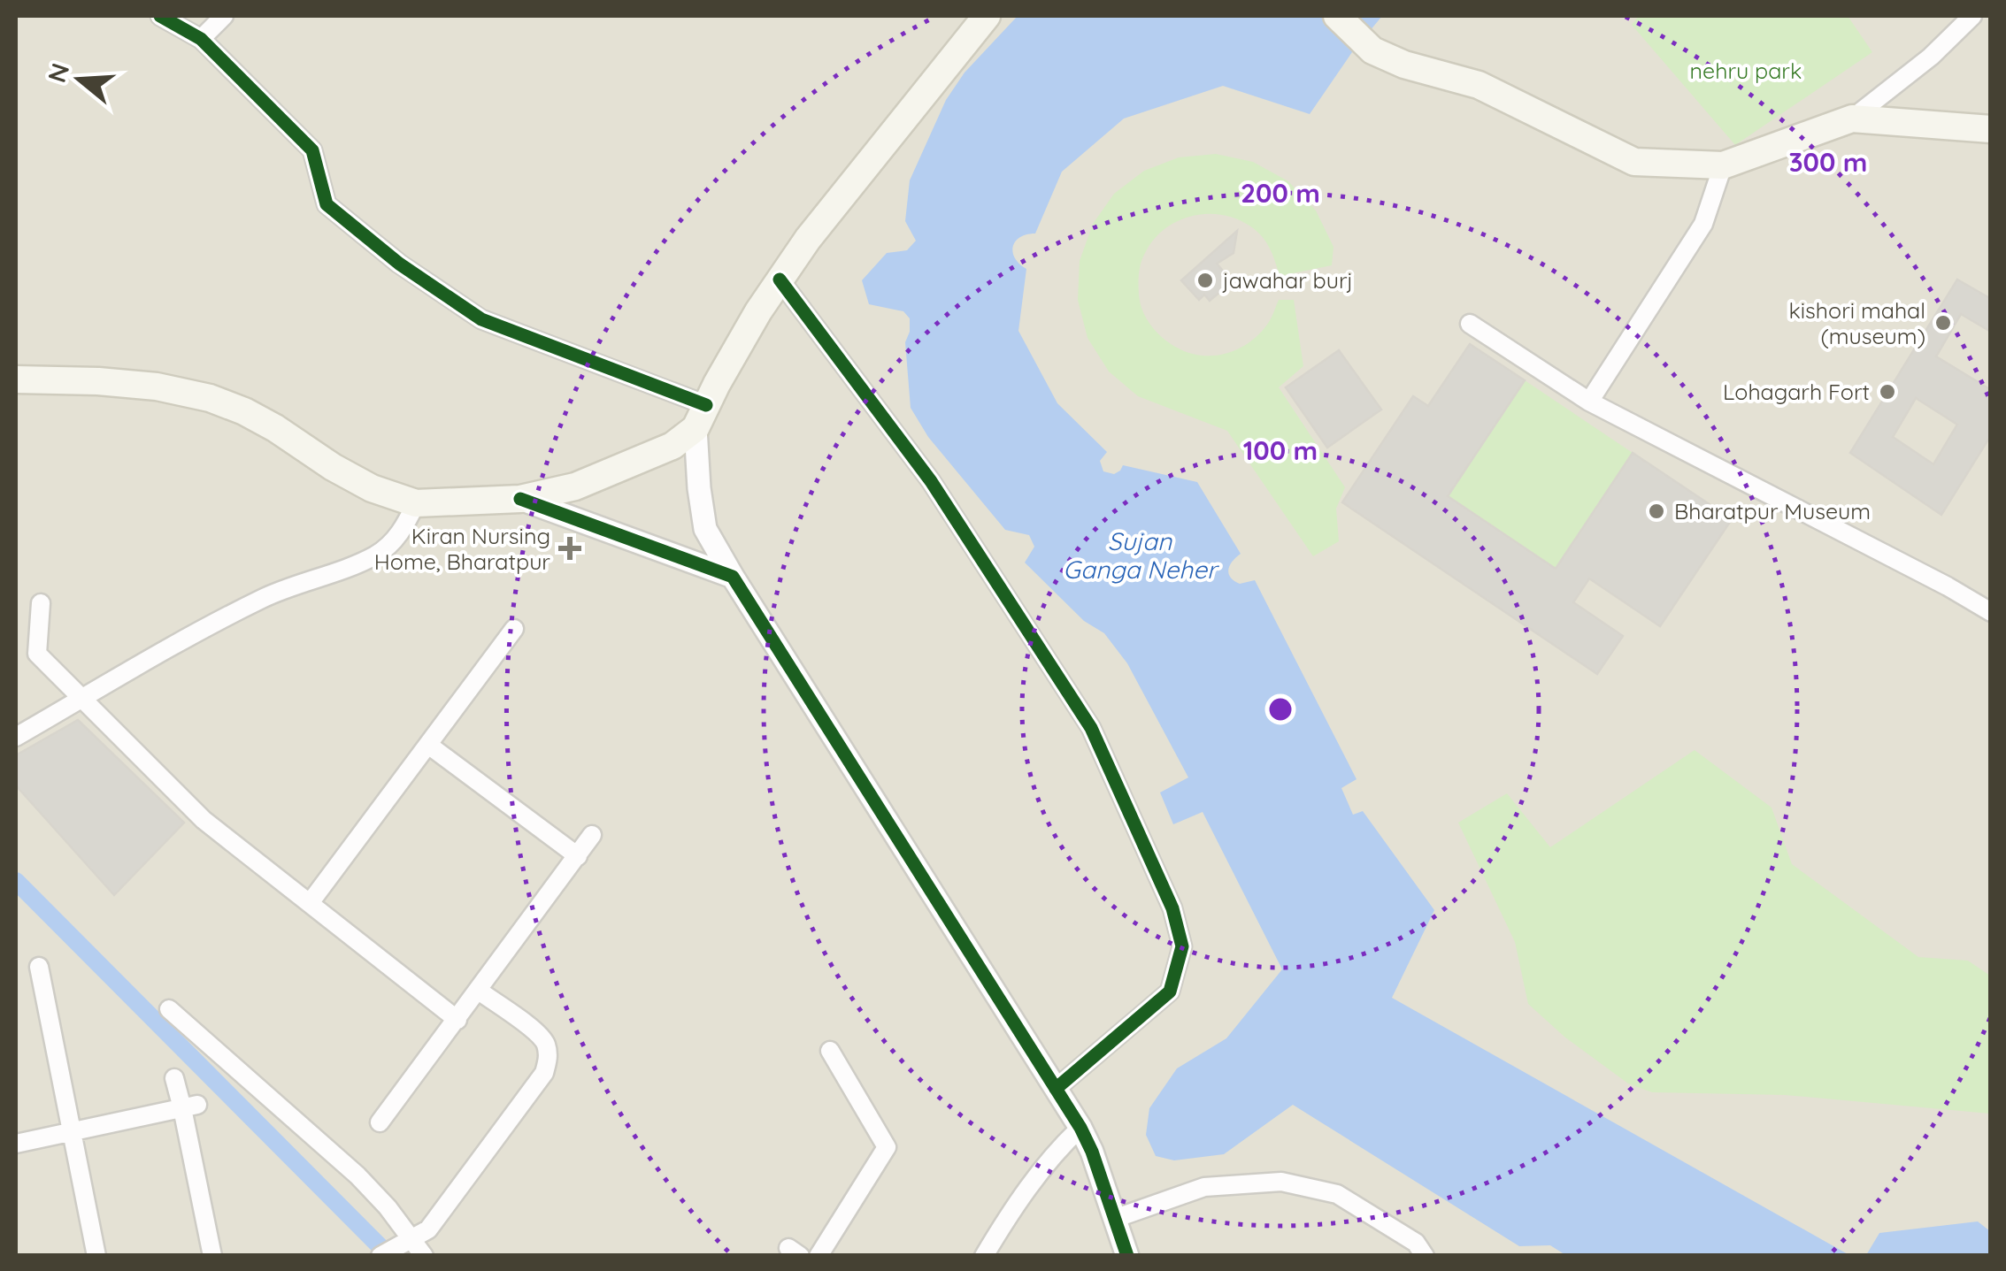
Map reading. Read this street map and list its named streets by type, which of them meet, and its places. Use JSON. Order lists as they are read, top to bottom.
{
  "water": ["Sujan Ganga Neher"],
  "parks": ["nehru park"],
  "places": {
    "other": [
      "jawahar burj",
      "kishori mahal (museum)",
      "Lohagarh Fort",
      "Bharatpur Museum"
    ],
    "health": ["Kiran Nursing Home, Bharatpur"]
  },
  "north": "left",
  "rings": ["300 m", "200 m", "100 m"]
}
